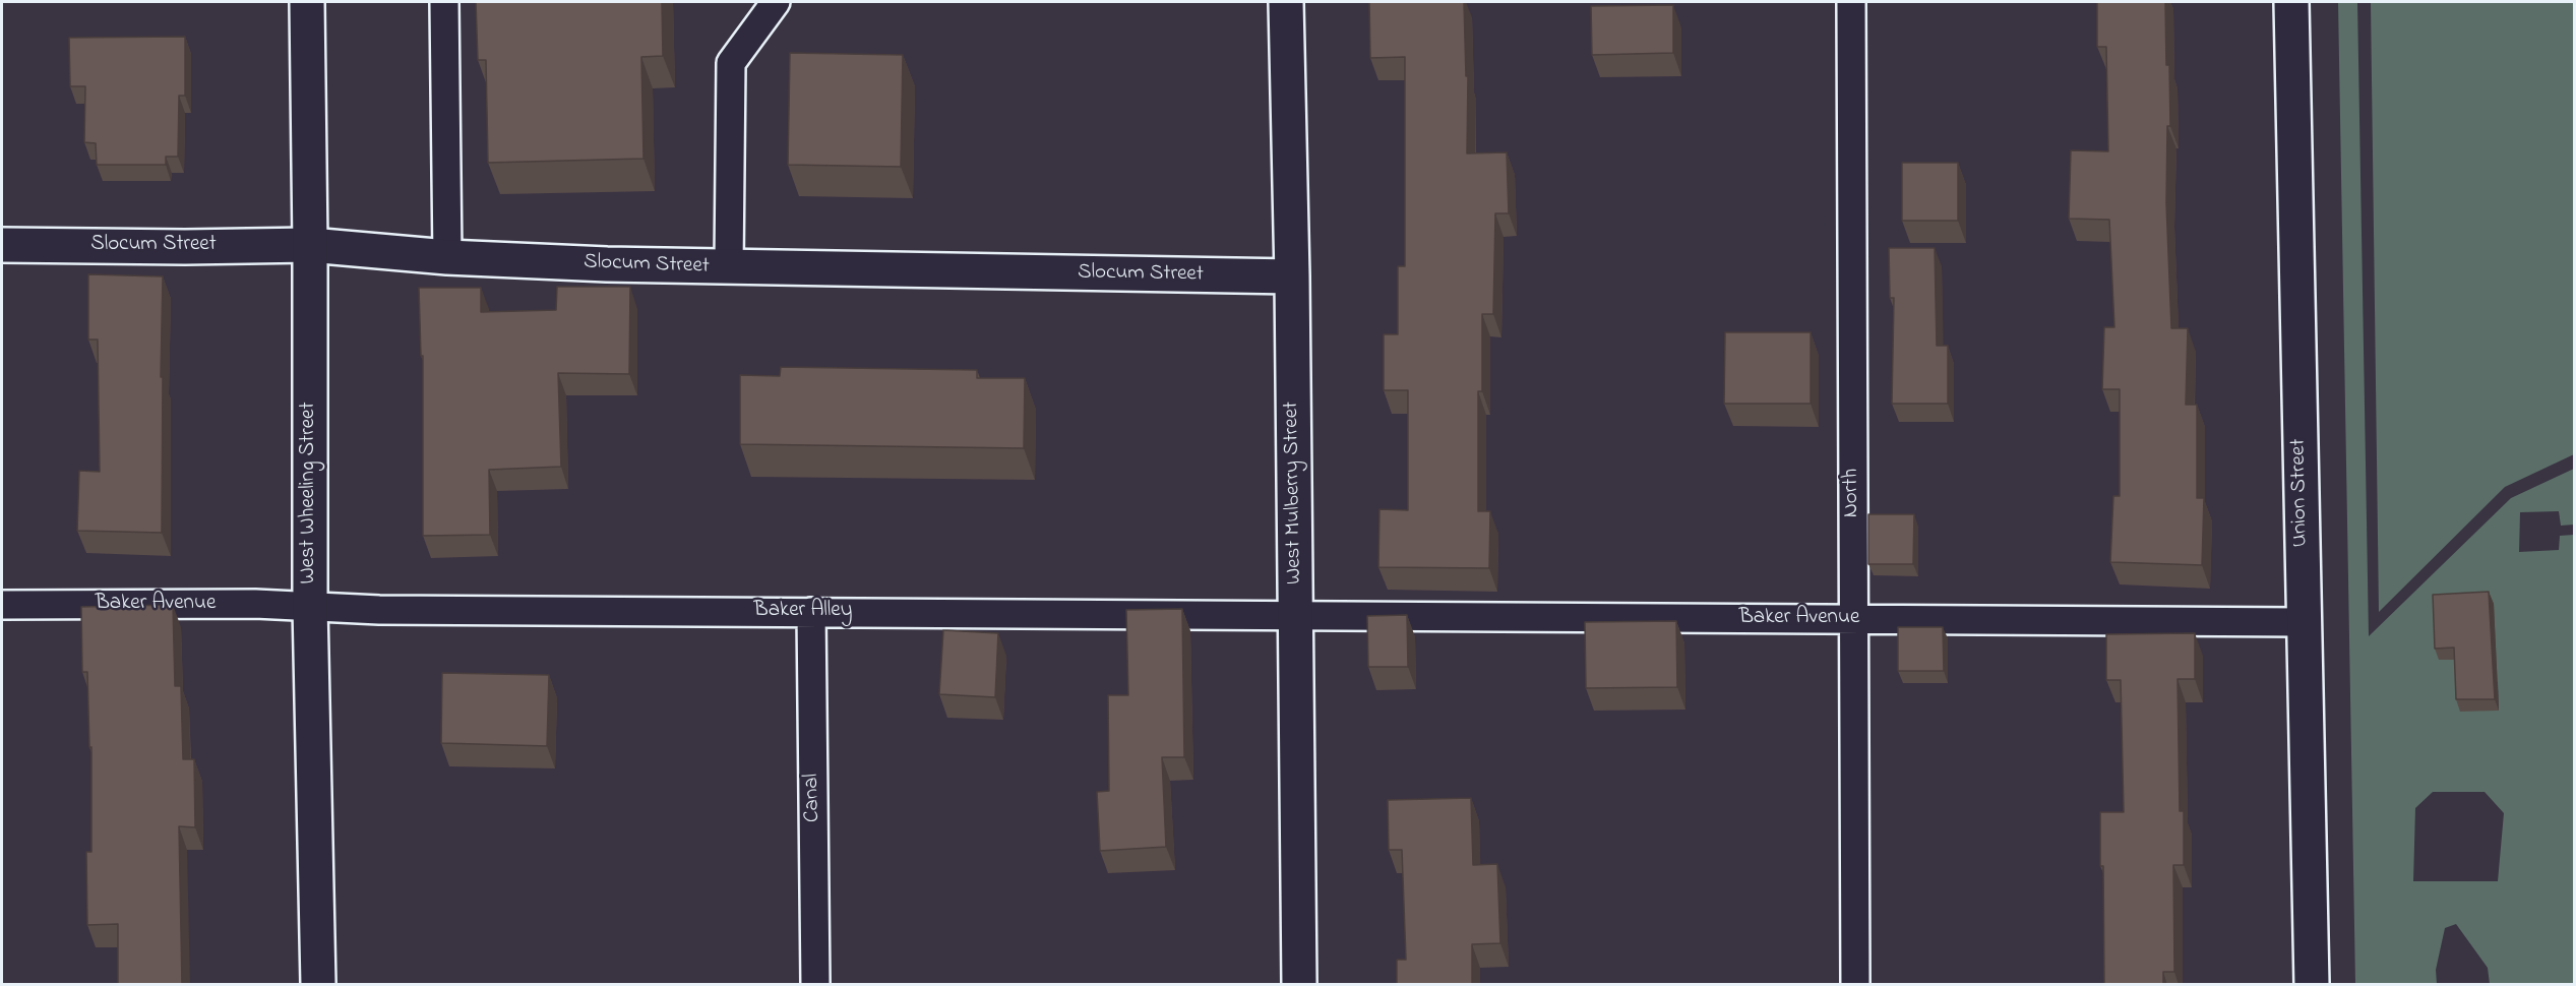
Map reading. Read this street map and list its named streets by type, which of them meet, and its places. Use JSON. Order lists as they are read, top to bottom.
{
  "streets": {
    "street": [
      "Slocum Street",
      "West Wheeling Street",
      "West Mulberry Street",
      "Union Street"
    ],
    "lane": [
      "North",
      "Baker Avenue",
      "Baker Alley",
      "Canal"
    ]
  },
  "crossings": [
    ["Slocum Street", "West Wheeling Street"],
    ["Slocum Street", "West Mulberry Street"],
    ["West Wheeling Street", "Baker Avenue"],
    ["West Wheeling Street", "Baker Alley"],
    ["West Mulberry Street", "Baker Avenue"],
    ["West Mulberry Street", "Baker Alley"],
    ["North", "Baker Avenue"],
    ["Union Street", "Baker Avenue"],
    ["Baker Avenue", "Baker Alley"],
    ["Baker Alley", "Canal"]
  ]
}
